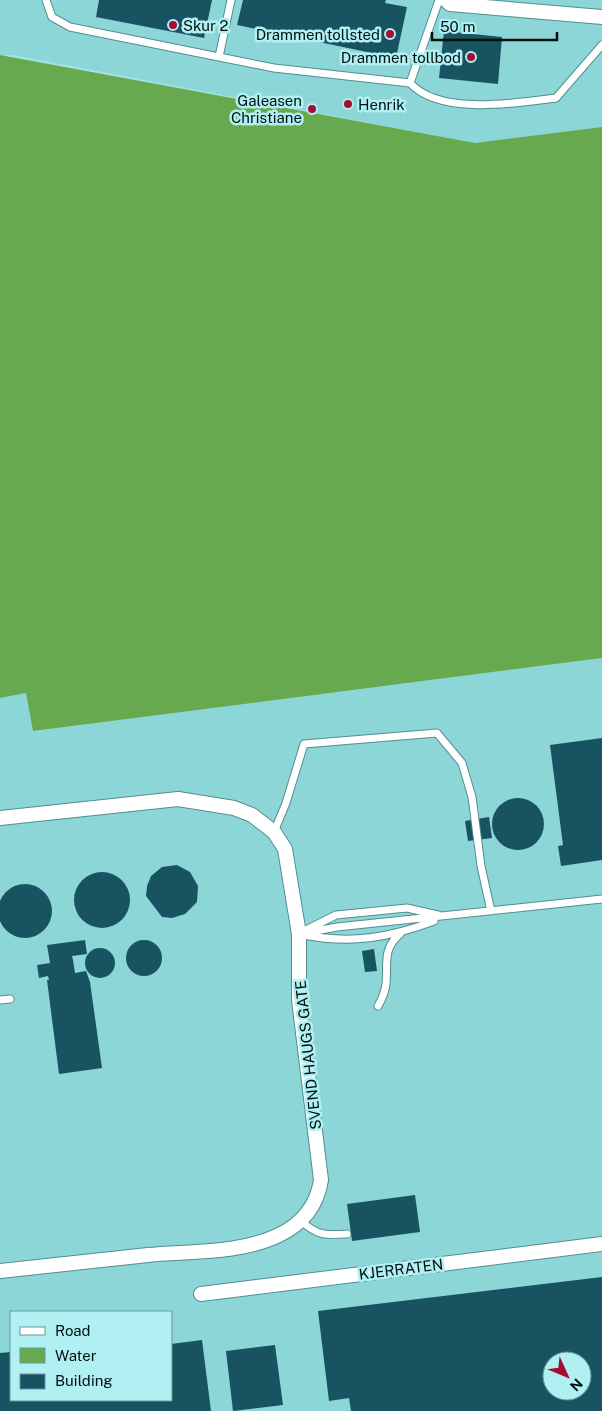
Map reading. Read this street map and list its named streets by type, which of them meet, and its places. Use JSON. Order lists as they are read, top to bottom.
{
  "streets": {
    "street": ["SVEND HAUGS GATE", "KJERRATEN"]
  },
  "places": [
    "Skur 2",
    "Drammen tollsted",
    "Drammen tollbod",
    "Henrik",
    "Galeasen Christiane"
  ],
  "legend": ["Road", "Water", "Building"],
  "scale_bar": "50 m",
  "north": "bottom right"
}
